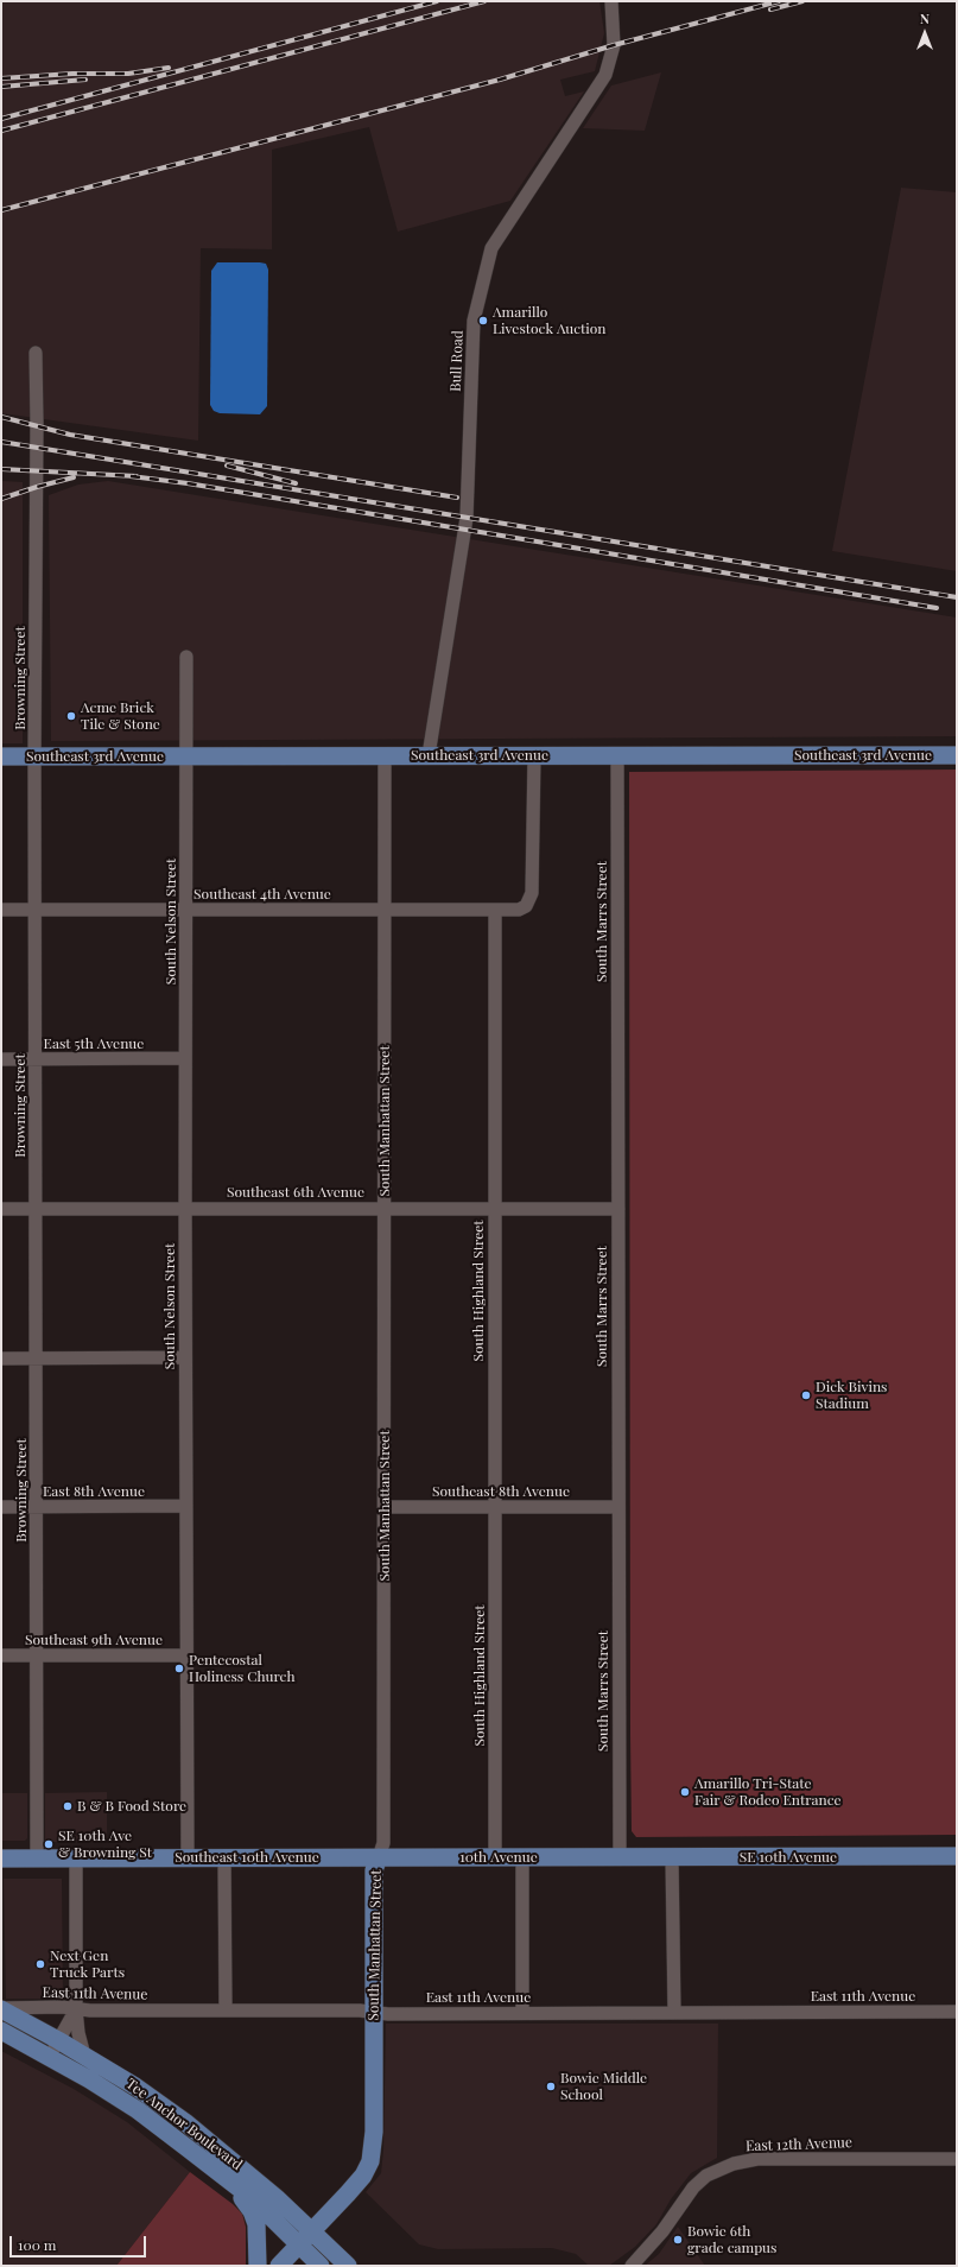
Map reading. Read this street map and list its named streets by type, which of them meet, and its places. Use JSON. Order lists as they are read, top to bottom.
{
  "streets": {
    "main road": [
      "Southeast 3rd Avenue",
      "South Manhattan Street",
      "Southeast 10th Avenue",
      "10th Avenue",
      "SE 10th Avenue",
      "Tee Anchor Boulevard"
    ],
    "street": [
      "Bull Road",
      "Browning Street",
      "Southeast 4th Avenue",
      "South Nelson Street",
      "South Marrs Street",
      "East 5th Avenue",
      "Southeast 6th Avenue",
      "South Highland Street",
      "East 8th Avenue",
      "Southeast 8th Avenue",
      "Southeast 9th Avenue",
      "East 11th Avenue",
      "East 12th Avenue"
    ]
  },
  "crossings": [
    ["Bull Road", "Southeast 3rd Avenue"],
    ["Browning Street", "Southeast 3rd Avenue"],
    ["Browning Street", "Southeast 4th Avenue"],
    ["Browning Street", "East 5th Avenue"],
    ["Browning Street", "Southeast 6th Avenue"],
    ["Browning Street", "East 8th Avenue"],
    ["Browning Street", "Southeast 9th Avenue"],
    ["Browning Street", "Southeast 10th Avenue"],
    ["Southeast 3rd Avenue", "South Nelson Street"],
    ["Southeast 3rd Avenue", "South Marrs Street"],
    ["Southeast 3rd Avenue", "South Manhattan Street"],
    ["Southeast 4th Avenue", "South Nelson Street"],
    ["Southeast 4th Avenue", "South Manhattan Street"],
    ["Southeast 4th Avenue", "South Highland Street"],
    ["South Nelson Street", "East 5th Avenue"],
    ["South Nelson Street", "Southeast 6th Avenue"],
    ["South Nelson Street", "East 8th Avenue"],
    ["South Nelson Street", "Southeast 9th Avenue"],
    ["South Nelson Street", "Southeast 10th Avenue"],
    ["South Marrs Street", "Southeast 6th Avenue"],
    ["South Marrs Street", "Southeast 8th Avenue"],
    ["South Marrs Street", "10th Avenue"],
    ["South Marrs Street", "SE 10th Avenue"],
    ["South Manhattan Street", "Southeast 6th Avenue"],
    ["South Manhattan Street", "Southeast 8th Avenue"],
    ["South Manhattan Street", "Southeast 10th Avenue"],
    ["South Manhattan Street", "10th Avenue"],
    ["South Manhattan Street", "East 11th Avenue"],
    ["South Manhattan Street", "Tee Anchor Boulevard"],
    ["Southeast 6th Avenue", "South Highland Street"],
    ["South Highland Street", "Southeast 8th Avenue"],
    ["South Highland Street", "10th Avenue"],
    ["Southeast 10th Avenue", "10th Avenue"],
    ["10th Avenue", "SE 10th Avenue"],
    ["East 11th Avenue", "Tee Anchor Boulevard"]
  ],
  "places": [
    "Amarillo Livestock Auction",
    "Acme Brick Tile & Stone",
    "Dick Bivins Stadium",
    "Pentecostal Holiness Church",
    "Amarillo Tri-State Fair & Rodeo Entrance",
    "B & B Food Store",
    "SE 10th Ave & Browning St",
    "Next Gen Truck Parts",
    "Bowie Middle School",
    "Bowie 6th grade campus"
  ],
  "scale_bar": "100 m",
  "north": "top"
}
